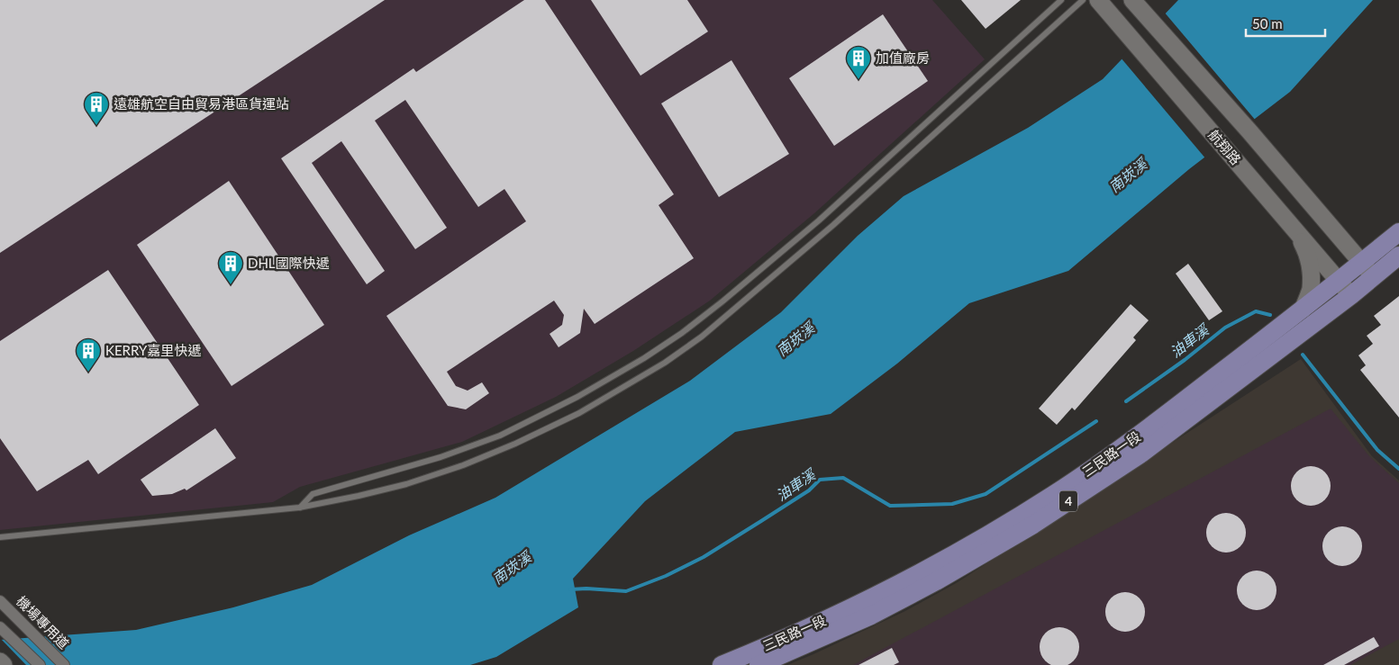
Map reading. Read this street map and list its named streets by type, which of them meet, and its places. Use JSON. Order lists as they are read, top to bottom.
{
  "streets": {
    "main road": ["三民路一段", "4"],
    "street": ["航翔路", "機場專用道"]
  },
  "crossings": [
    ["航翔路", "三民路一段"]
  ],
  "water": ["南崁溪", "油車溪"],
  "places": {
    "building": [
      "加值廠房",
      "遠雄航空自由貿易港區貨運站",
      "DHL國際快遞",
      "KERRY嘉里快遞"
    ]
  },
  "scale_bar": "50 m"
}
